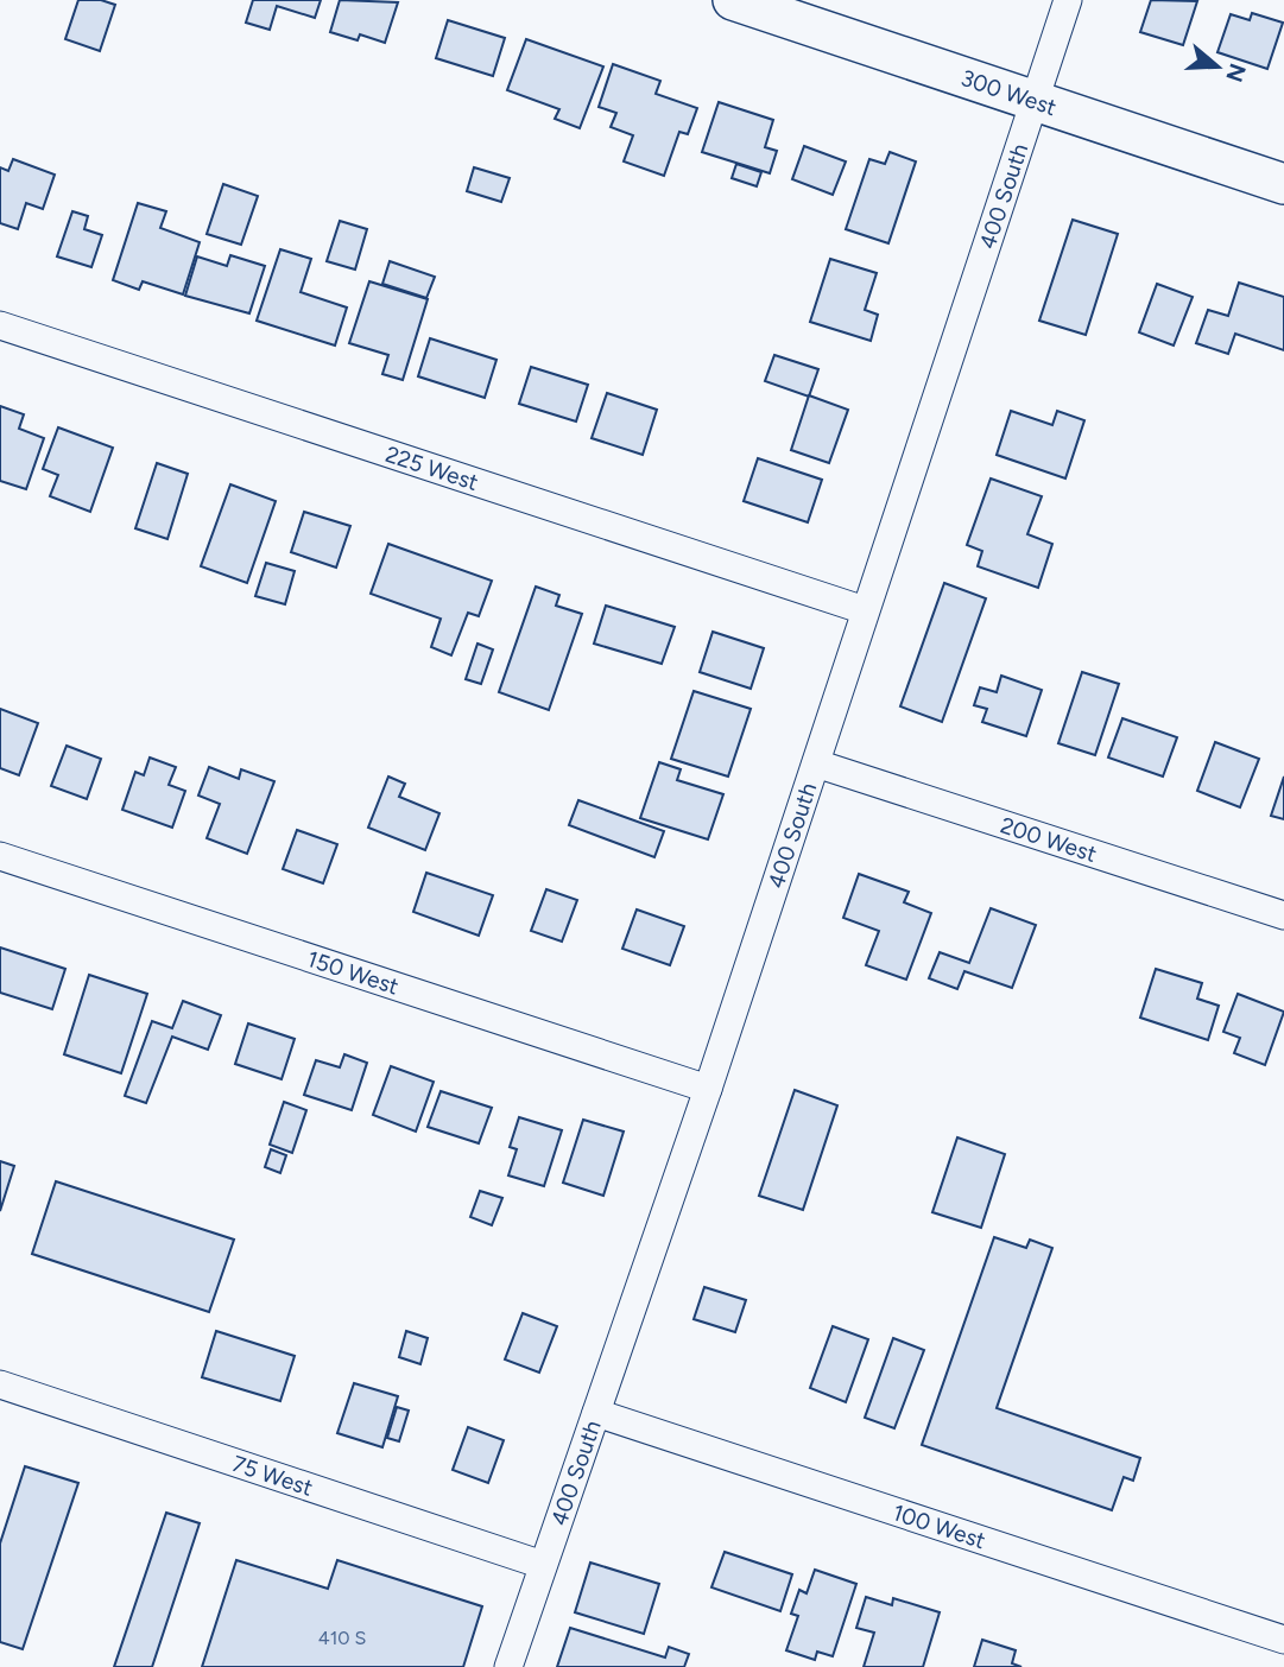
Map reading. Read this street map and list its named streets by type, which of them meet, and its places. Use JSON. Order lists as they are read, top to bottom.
{
  "streets": {
    "street": [
      "300 West",
      "400 South",
      "225 West",
      "200 West",
      "150 West",
      "75 West",
      "100 West"
    ]
  },
  "crossings": [
    ["300 West", "400 South"],
    ["400 South", "225 West"],
    ["400 South", "200 West"],
    ["400 South", "150 West"],
    ["400 South", "75 West"],
    ["400 South", "100 West"]
  ],
  "house_numbers": ["410 S"],
  "north": "right"
}
